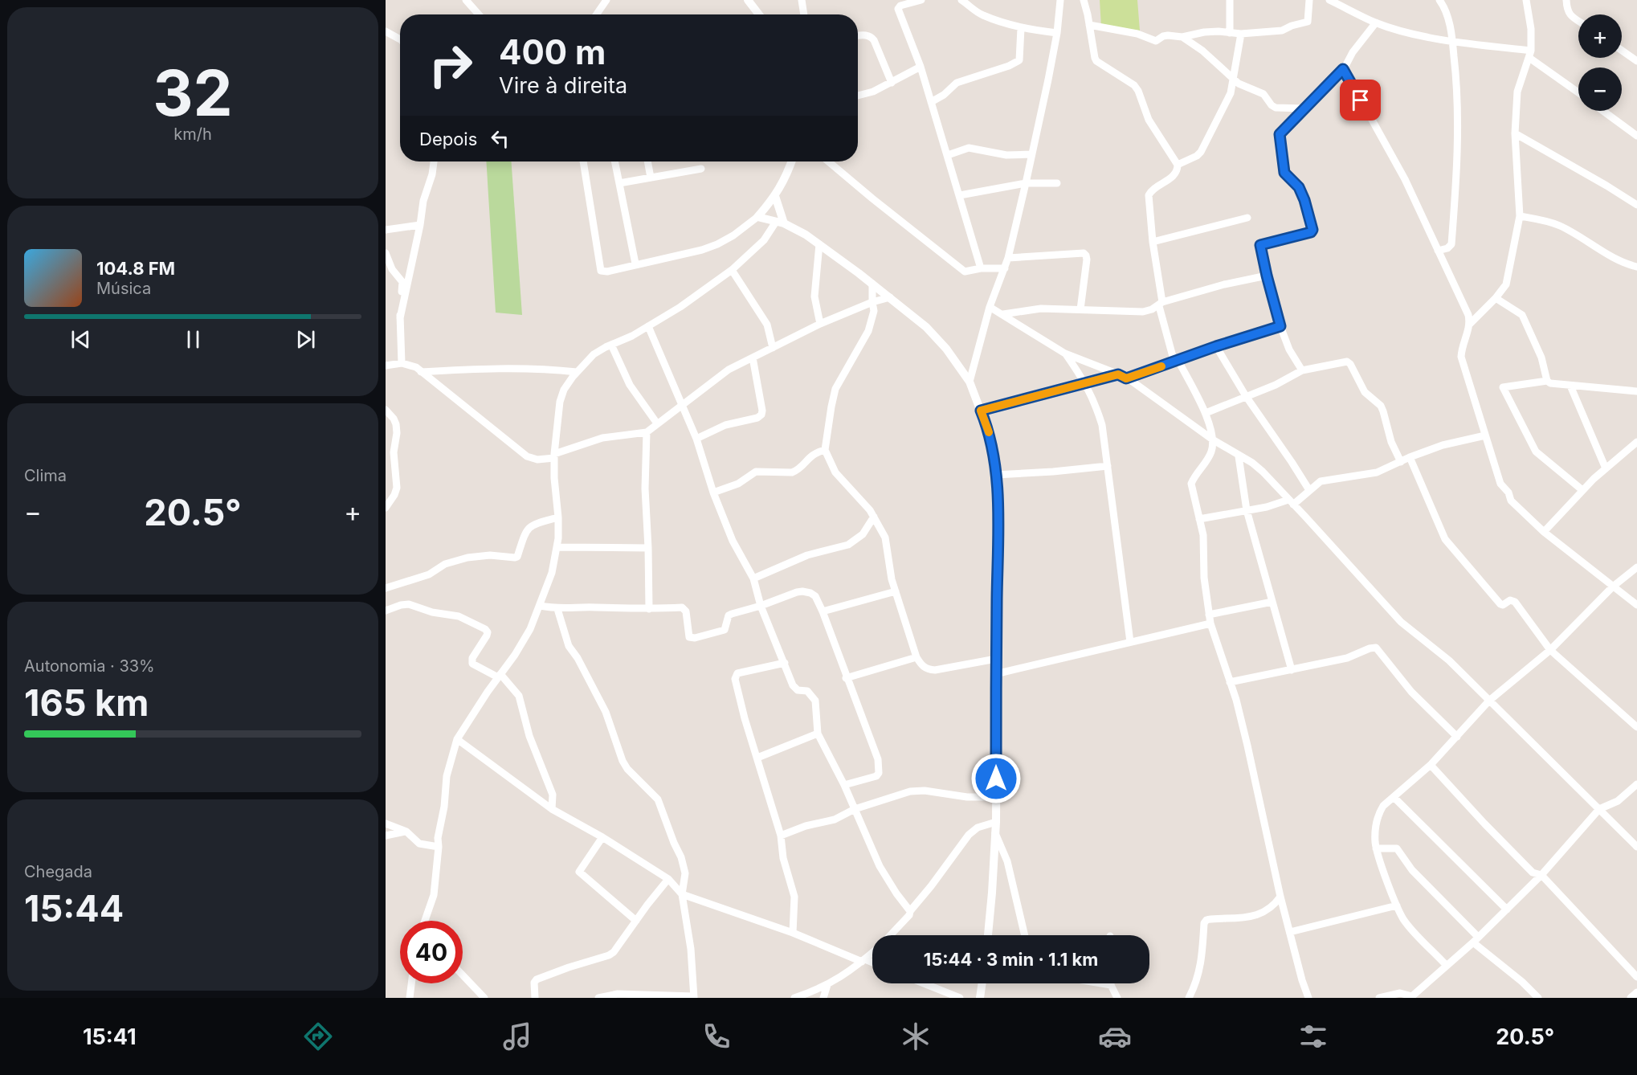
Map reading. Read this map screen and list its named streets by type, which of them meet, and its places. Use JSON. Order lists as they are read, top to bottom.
{
  "page": {
    "tile": [
      ["32", "km/h"],
      "Clima",
      ["Autonomia · 33%", "165 km"],
      ["Chegada", "15:44"]
    ],
    "map_buttons": ["+", "−"],
    "turn": ["400 m", "Vire à direita"],
    "then": "Depois",
    "song": ["104.8 FM", "Música"],
    "heat": ["−", "20.5°", "+"],
    "limit": "40",
    "trip": "15:44 · 3 min · 1.1 km",
    "tabs": ["15:41", "20.5°"]
  }
}
